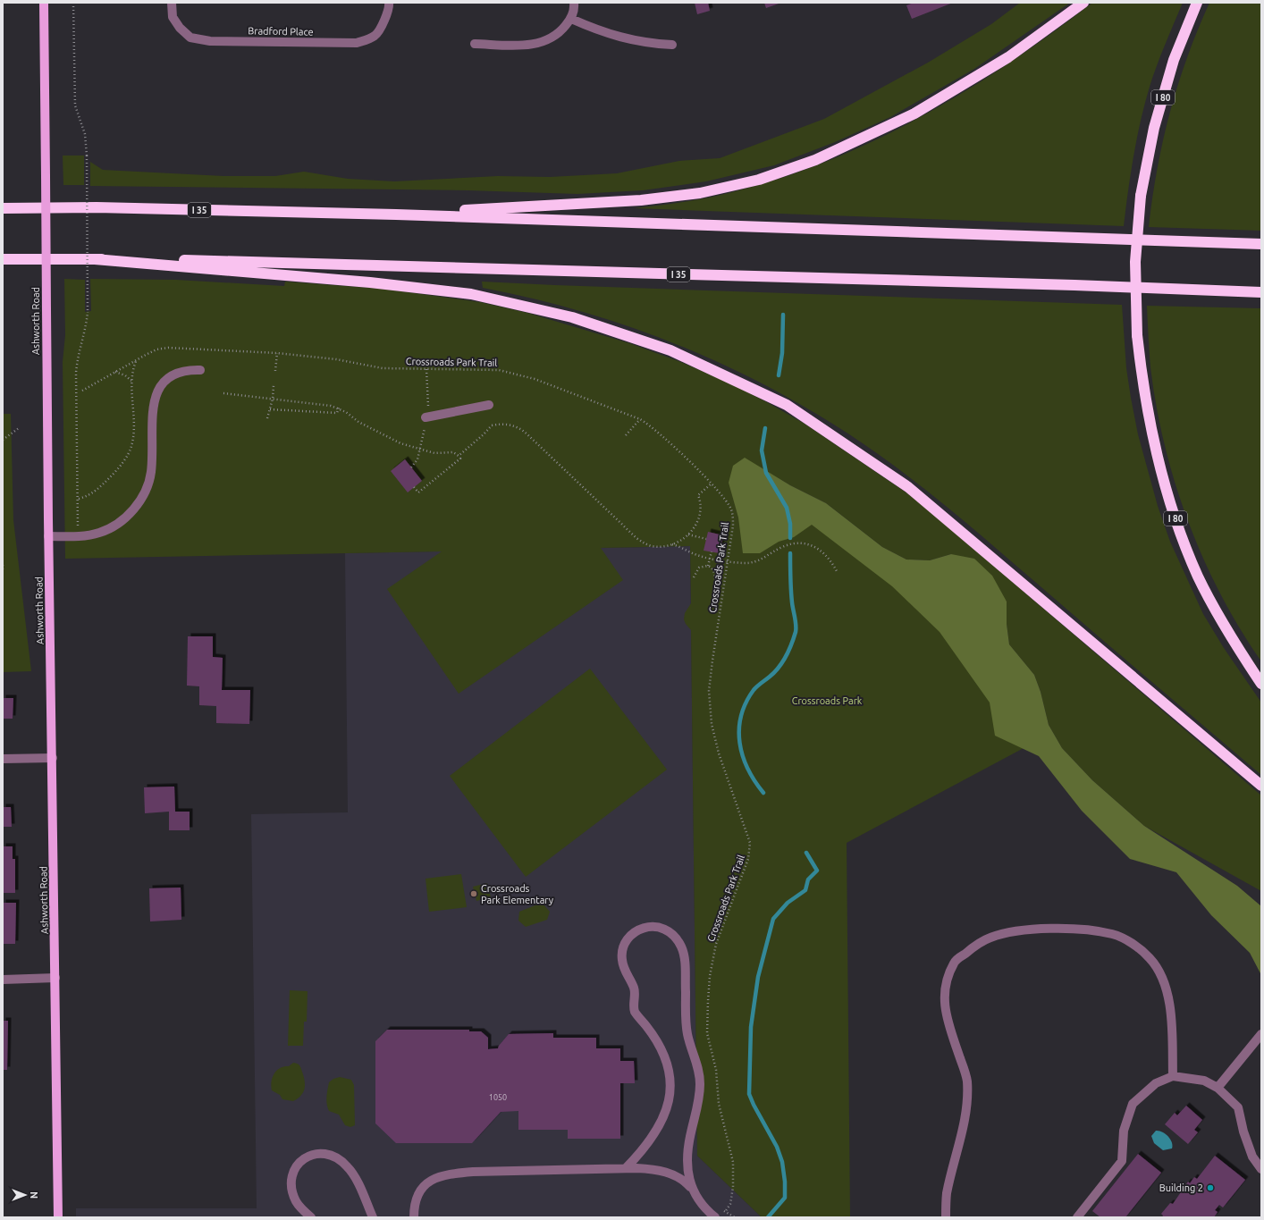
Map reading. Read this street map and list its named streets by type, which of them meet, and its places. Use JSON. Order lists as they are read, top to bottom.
{
  "streets": {
    "highway": ["I 80", "I 35"],
    "main road": ["Ashworth Road"],
    "street": ["Bradford Place"],
    "path": ["Crossroads Park Trail"]
  },
  "parks": ["Crossroads Park"],
  "places": ["Crossroads Park Elementary", "Building 2"],
  "house_numbers": ["1050"],
  "north": "right"
}
